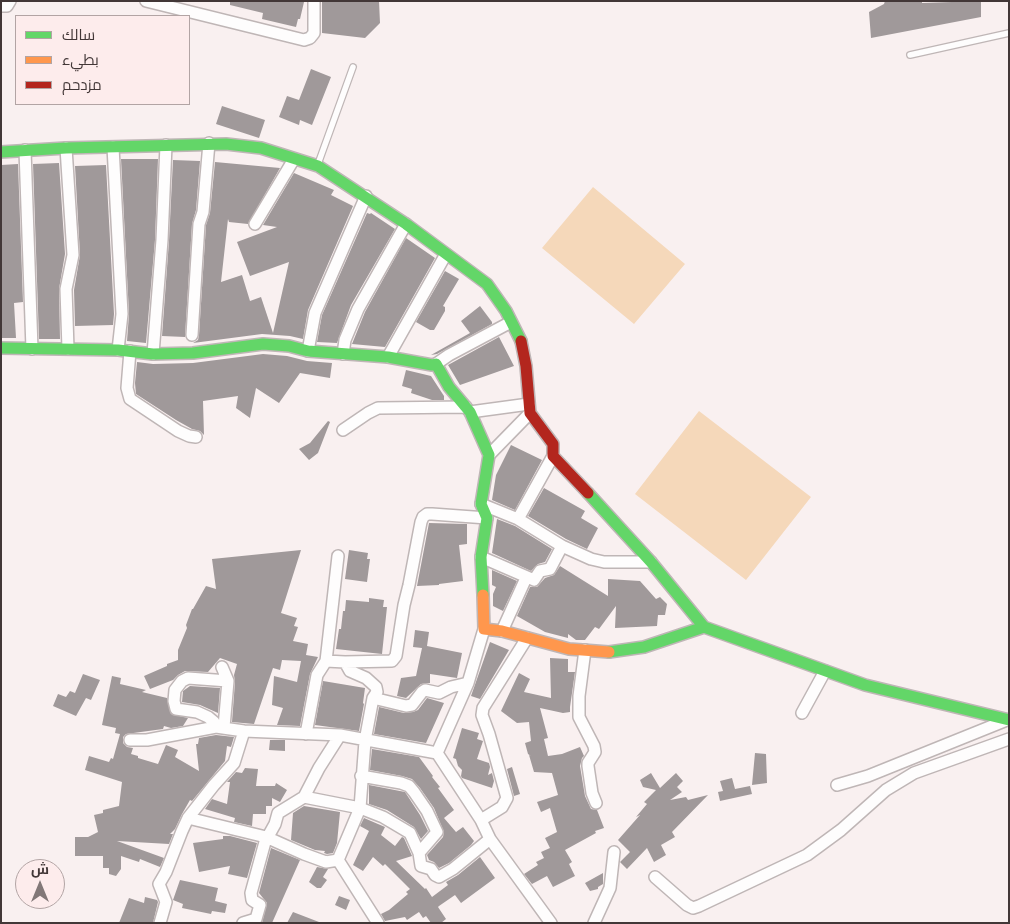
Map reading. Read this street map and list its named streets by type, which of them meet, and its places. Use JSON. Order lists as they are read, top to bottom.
{
  "legend": ["سالك", "بطيء", "مزدحم"],
  "north": "top"
}
